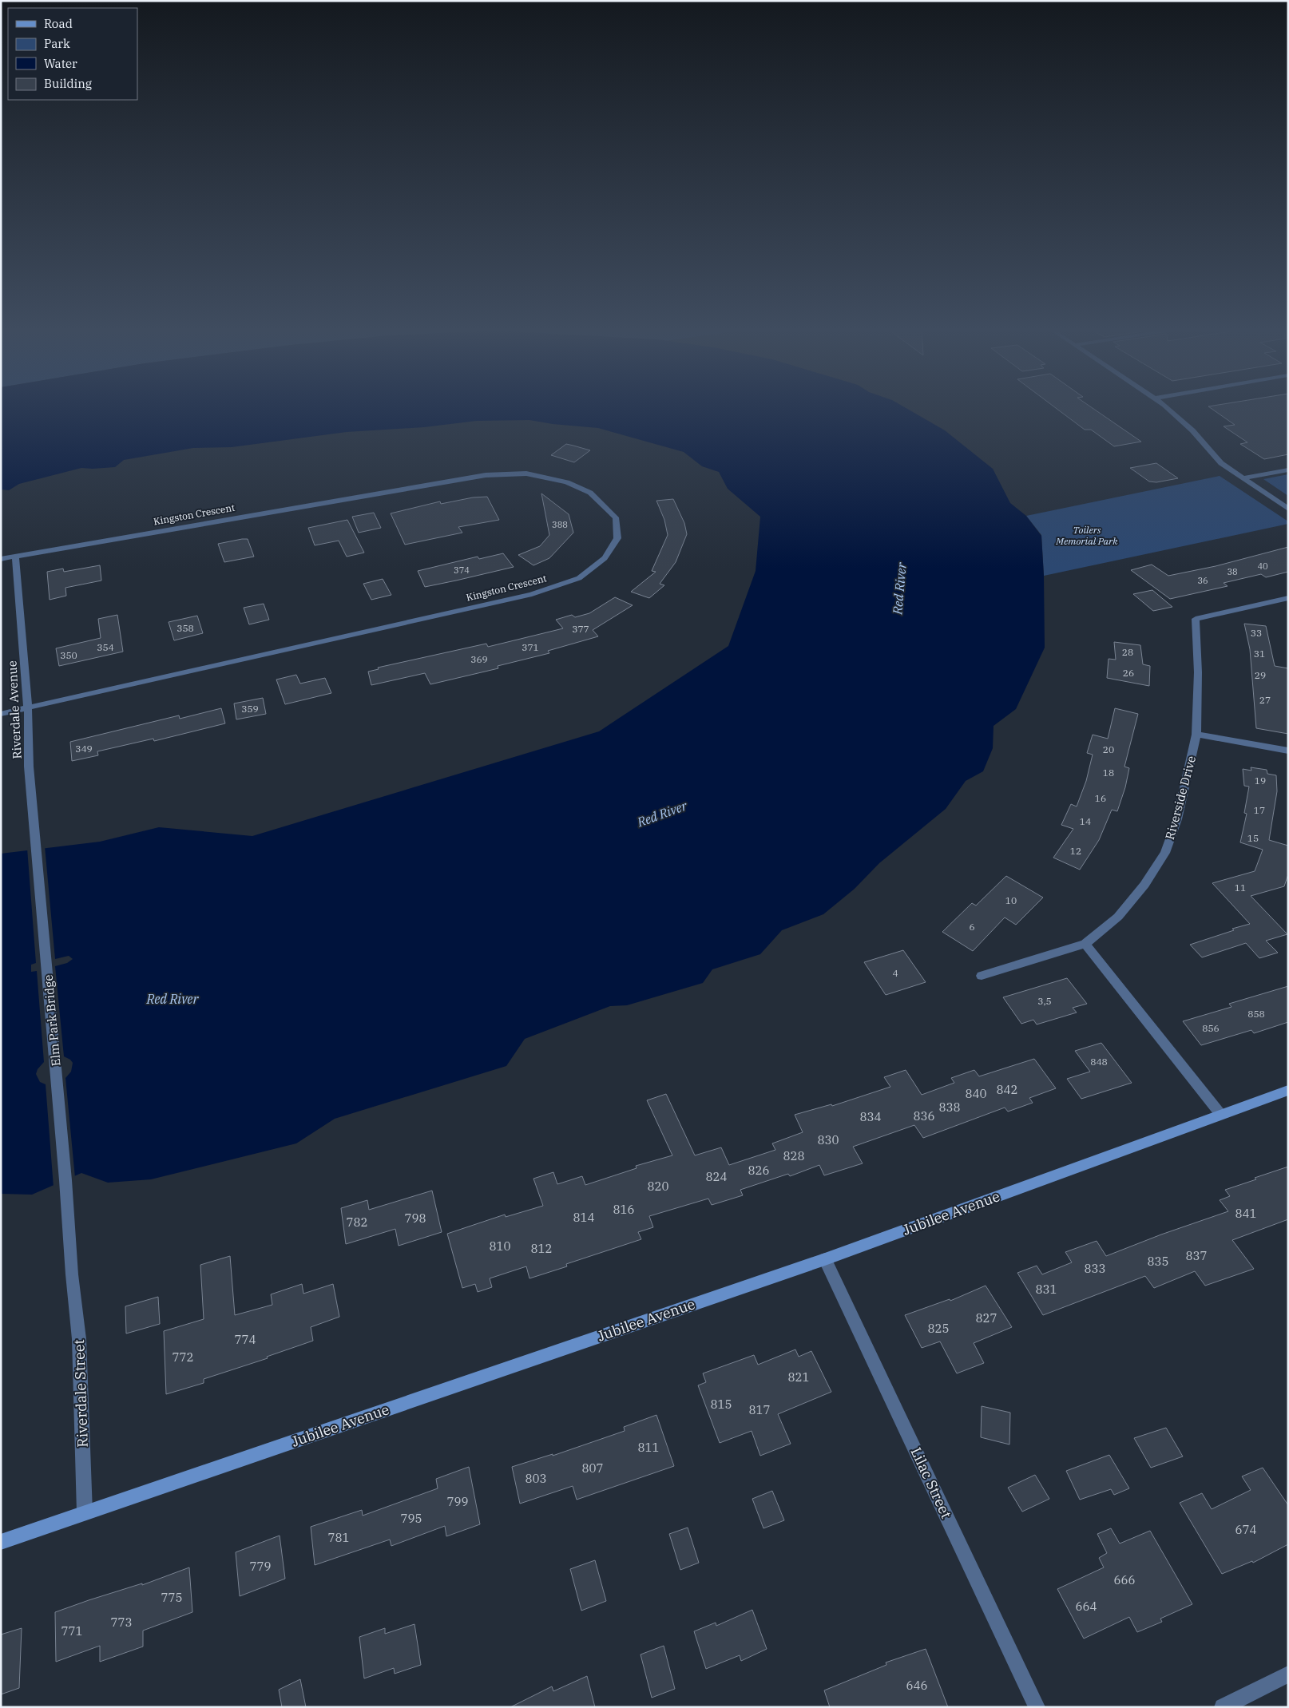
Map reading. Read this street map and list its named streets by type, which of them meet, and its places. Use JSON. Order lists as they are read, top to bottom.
{
  "streets": {
    "main road": ["Jubilee Avenue"],
    "street": [
      "Kingston Crescent",
      "Riverdale Avenue",
      "Riverside Drive",
      "Elm Park Bridge",
      "Riverdale Street",
      "Lilac Street"
    ]
  },
  "crossings": [
    ["Kingston Crescent", "Riverdale Avenue"],
    ["Riverdale Avenue", "Elm Park Bridge"],
    ["Elm Park Bridge", "Riverdale Street"],
    ["Jubilee Avenue", "Riverdale Street"],
    ["Jubilee Avenue", "Lilac Street"]
  ],
  "water": ["Red River"],
  "parks": ["Toilers Memorial Park"],
  "house_numbers": [
    "388",
    "40",
    "374",
    "38",
    "36",
    "358",
    "377",
    "33",
    "354",
    "371",
    "28",
    "31",
    "350",
    "369",
    "26",
    "29",
    "27",
    "359",
    "349",
    "20",
    "18",
    "19",
    "16",
    "17",
    "14",
    "15",
    "12",
    "11",
    "10",
    "6",
    "4",
    "3,5",
    "858",
    "856",
    "848",
    "842",
    "840",
    "838",
    "836",
    "834",
    "830",
    "828",
    "826",
    "824",
    "820",
    "816",
    "841",
    "814",
    "798",
    "782",
    "810",
    "812",
    "837",
    "835",
    "833",
    "831",
    "827",
    "825",
    "774",
    "772",
    "821",
    "815",
    "817",
    "811",
    "807",
    "803",
    "799",
    "795",
    "674",
    "781",
    "779",
    "666",
    "775",
    "664",
    "773",
    "771",
    "646"
  ],
  "legend": [
    "Road",
    "Park",
    "Water",
    "Building"
  ]
}
